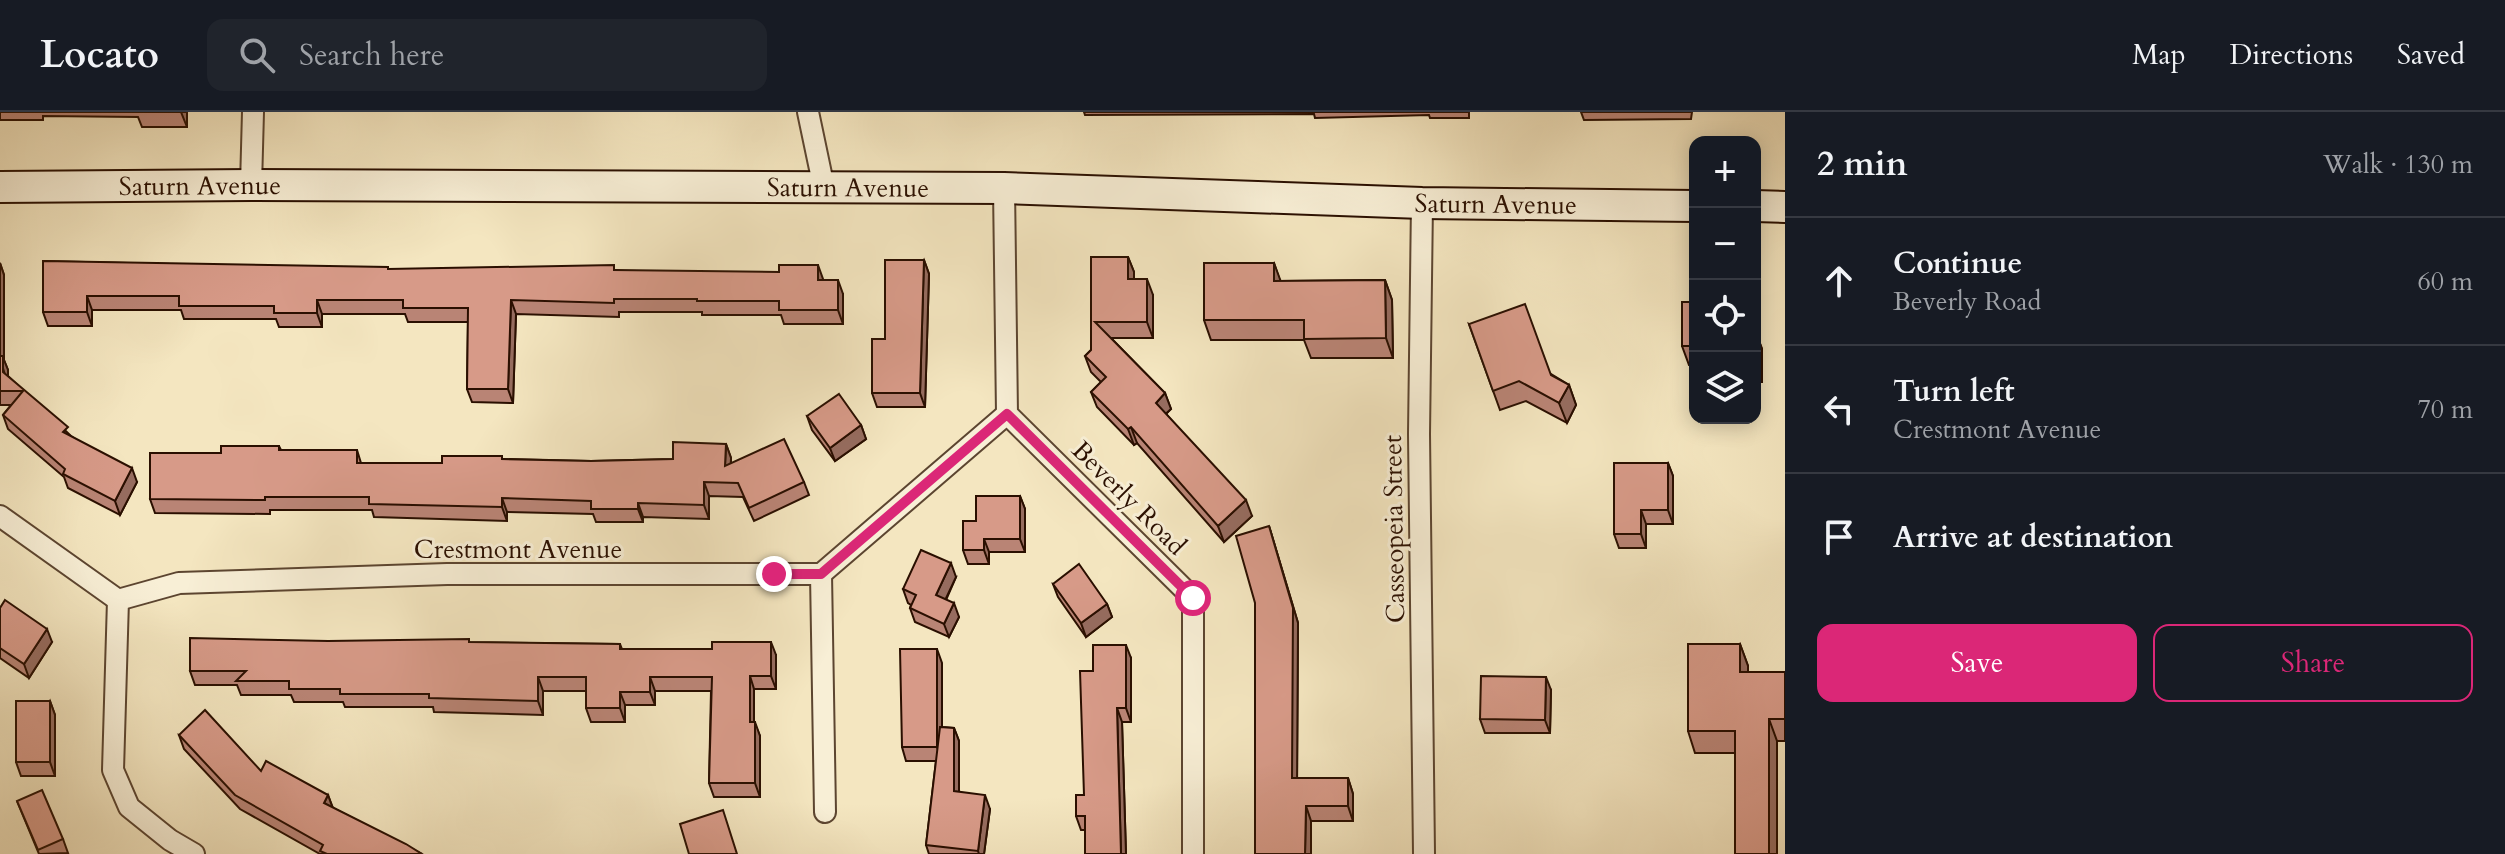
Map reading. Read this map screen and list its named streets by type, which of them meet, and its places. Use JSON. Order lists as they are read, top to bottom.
{
  "streets": {
    "street": [
      "Saturn Avenue",
      "Beverly Road",
      "Casseopeia Street",
      "Crestmont Avenue"
    ]
  },
  "crossings": [
    ["Saturn Avenue", "Casseopeia Street"]
  ],
  "page": {
    "header": "Locato",
    "search": "Search here",
    "nav": ["Map", "Directions", "Saved"],
    "heading": ["2 min", "Walk · 130 m"],
    "map_buttons": ["+", "−"],
    "list": [
      ["Continue", "Beverly Road", "60 m"],
      ["Turn left", "Crestmont Avenue", "70 m"],
      "Arrive at destination"
    ],
    "buttons": ["Save", "Share"]
  }
}
